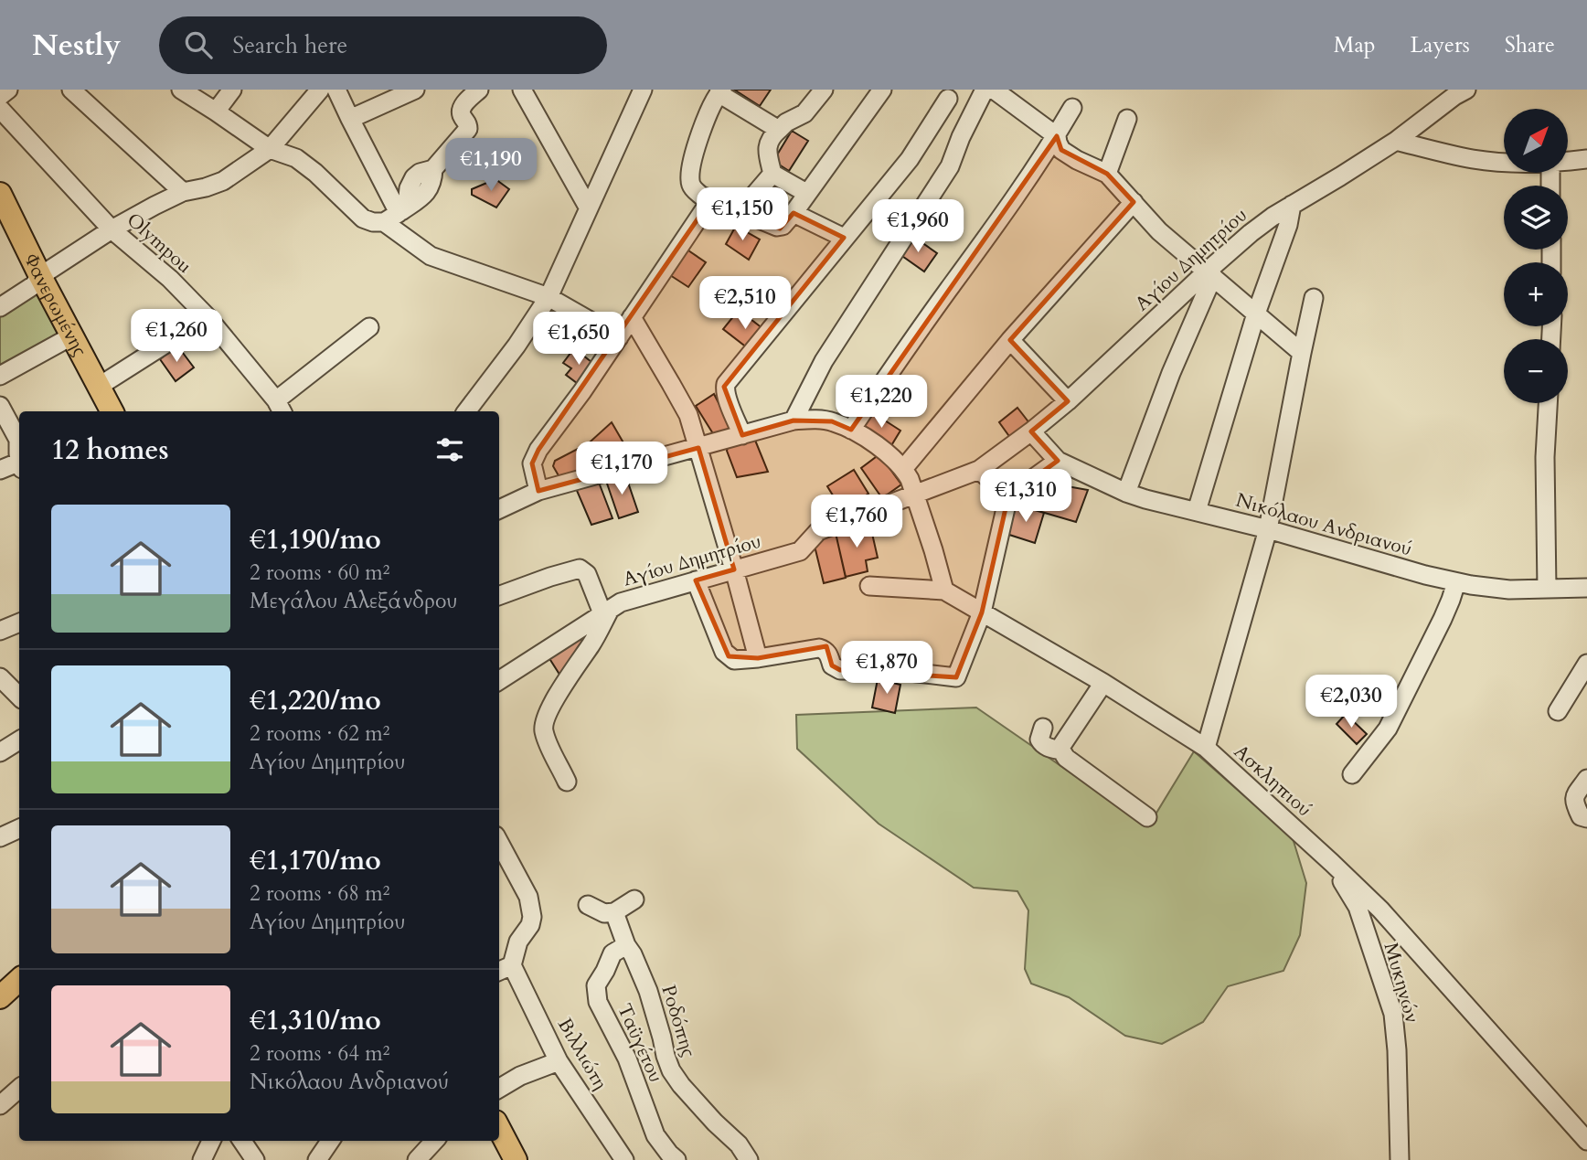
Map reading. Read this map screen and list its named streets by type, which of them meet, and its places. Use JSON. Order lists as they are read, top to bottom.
{
  "streets": {
    "main road": ["Φανερωμένης"],
    "street": [
      "Olympou",
      "Αγίου Δημητρίου",
      "Νικόλαου Ανδριανού",
      "Ασκληπιού",
      "Μυκηνών",
      "Ροδόπης",
      "Ταϋγέτου",
      "Βιλλιώτη"
    ]
  },
  "crossings": [
    ["Ασκληπιού", "Μυκηνών"],
    ["Ροδόπης", "Ταϋγέτου"]
  ],
  "north": "top right",
  "page": {
    "header": "Nestly",
    "search": "Search here",
    "nav": ["Map", "Layers", "Share"],
    "map_buttons": ["+", "−"],
    "price": [
      "€1,190",
      "€1,150",
      "€1,960",
      "€2,510",
      "€1,260",
      "€1,650",
      "€1,220",
      "€1,170",
      "€1,310",
      "€1,760",
      "€1,870",
      "€2,030"
    ],
    "heading": "12 homes",
    "list": [
      {
        "name": "€1,190/mo",
        "note": "2 rooms · 60 m² · Μεγάλου Αλεξάνδρου"
      },
      {
        "name": "€1,220/mo",
        "note": "2 rooms · 62 m² · Αγίου Δημητρίου"
      },
      {
        "name": "€1,170/mo",
        "note": "2 rooms · 68 m² · Αγίου Δημητρίου"
      },
      {
        "name": "€1,310/mo",
        "note": "2 rooms · 64 m² · Νικόλαου Ανδριανού"
      }
    ]
  }
}
